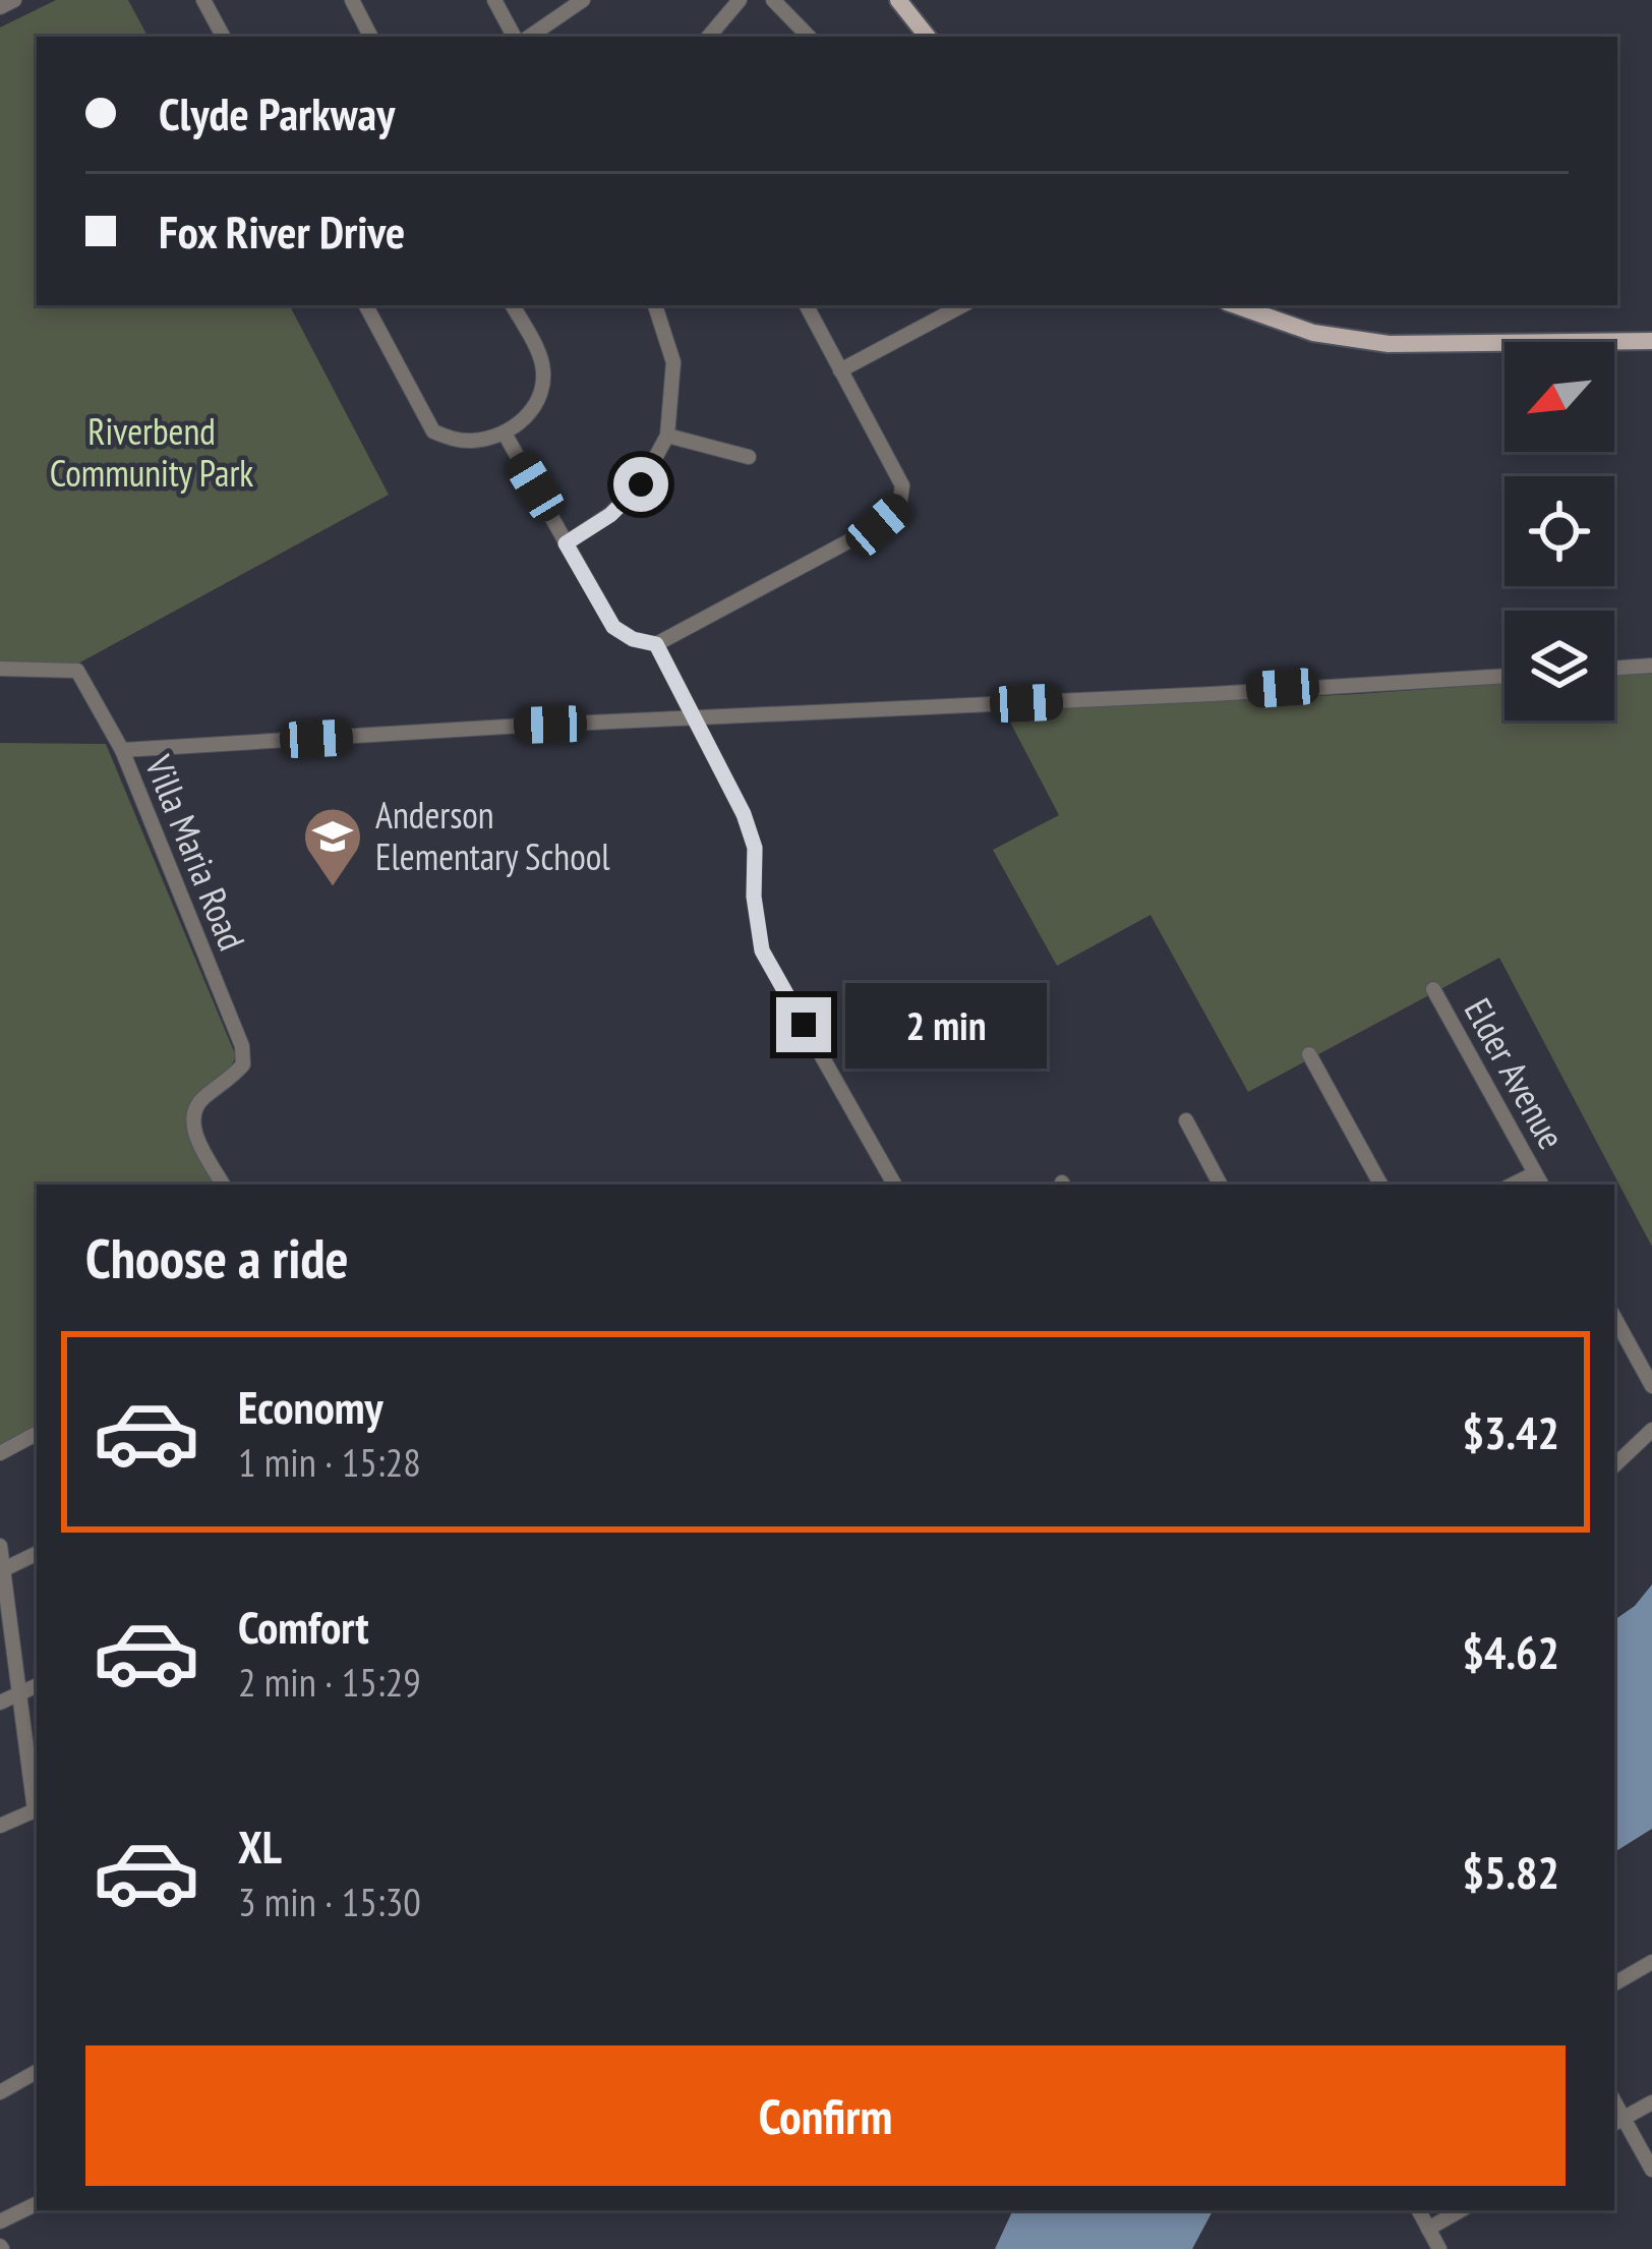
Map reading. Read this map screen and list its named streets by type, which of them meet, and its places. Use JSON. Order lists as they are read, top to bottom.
{
  "streets": {
    "street": ["Villa Maria Road", "Elder Avenue"]
  },
  "parks": ["Riverbend Community Park"],
  "places": {
    "school or university": ["Anderson Elementary School"]
  },
  "north": "bottom left",
  "page": {
    "banner": ["Clyde Parkway", "Fox River Drive"],
    "bubble": "2 min",
    "heading": "Choose a ride",
    "list": [
      {
        "name": "Economy",
        "note": "1 min · 15:28",
        "value": "$3.42"
      },
      {
        "name": "Comfort",
        "note": "2 min · 15:29",
        "value": "$4.62"
      },
      {
        "name": "XL",
        "note": "3 min · 15:30",
        "value": "$5.82"
      }
    ],
    "buttons": "Confirm"
  }
}
